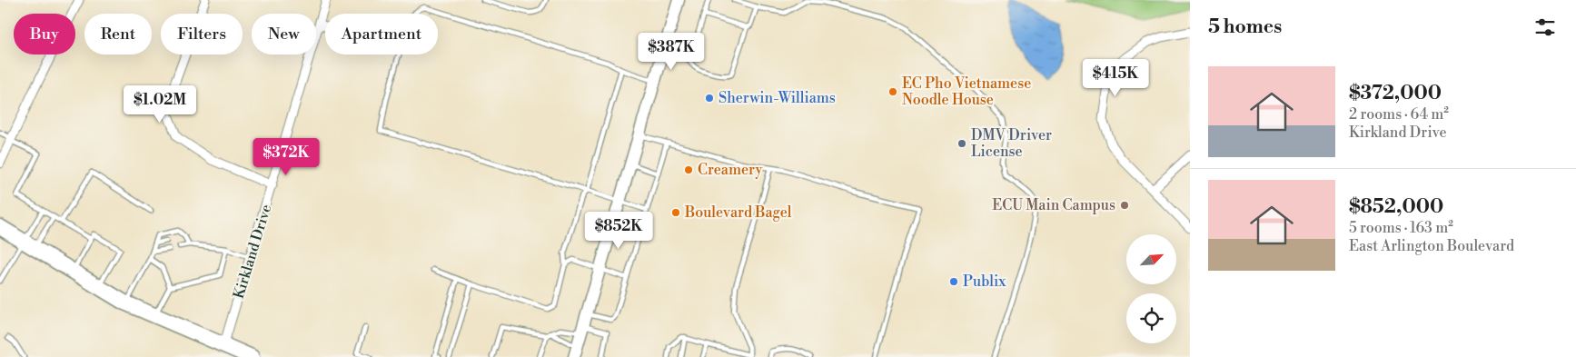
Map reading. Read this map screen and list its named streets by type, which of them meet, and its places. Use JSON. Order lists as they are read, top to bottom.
{
  "streets": {
    "street": ["Kirkland Drive"]
  },
  "places": [
    "EC Pho Vietnamese Noodle House",
    "Sherwin-Williams",
    "DMV Driver License",
    "Creamery",
    "ECU Main Campus",
    "Boulevard Bagel",
    "Publix"
  ],
  "north": "top right",
  "page": {
    "heading": "5 homes",
    "chip": [
      "Buy",
      "Rent",
      "Filters",
      "New",
      "Apartment"
    ],
    "price": [
      "$387K",
      "$415K",
      "$1.02M",
      "$372K",
      "$852K"
    ],
    "list": [
      {
        "name": "$372,000",
        "note": "2 rooms · 64 m² · Kirkland Drive"
      },
      {
        "name": "$852,000",
        "note": "5 rooms · 163 m² · East Arlington Boulevard"
      }
    ]
  }
}
